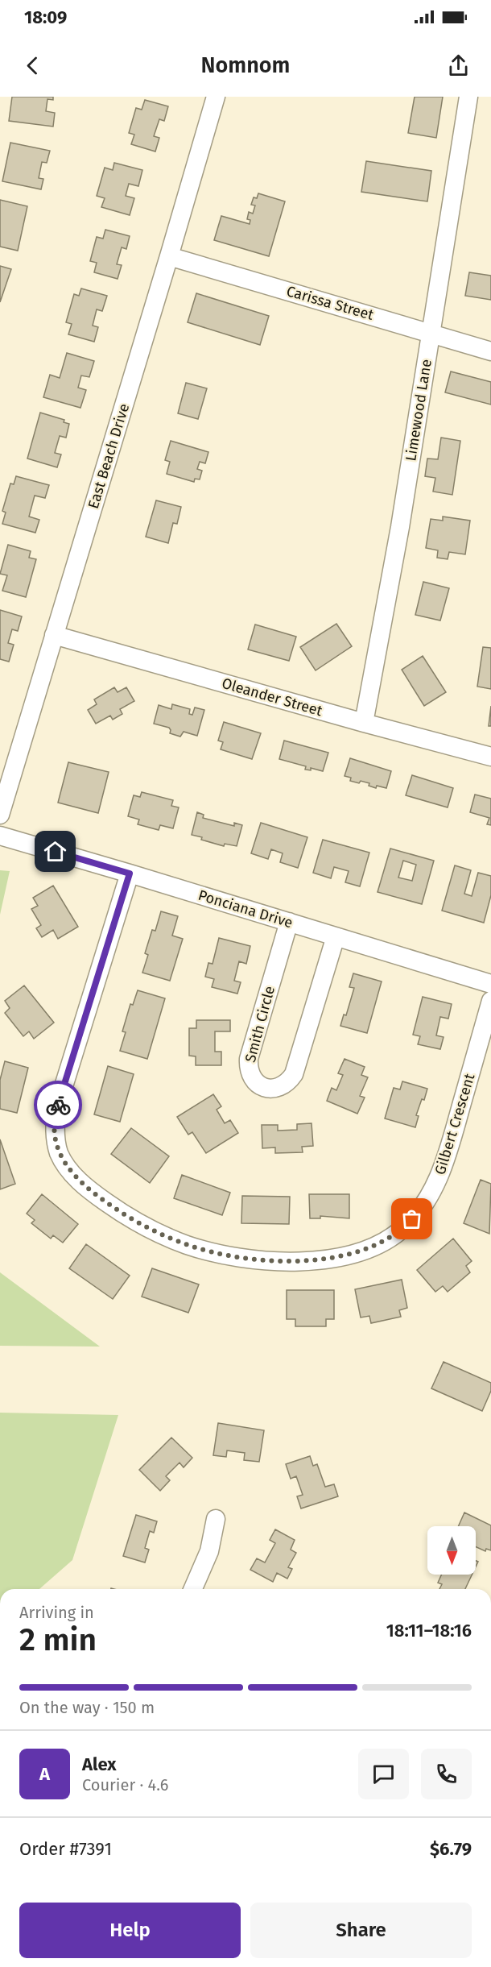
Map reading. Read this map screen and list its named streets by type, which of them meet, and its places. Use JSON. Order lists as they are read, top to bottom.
{
  "streets": {
    "street": [
      "Carissa Street",
      "Limewood Lane",
      "East Beach Drive",
      "Oleander Street",
      "Ponciana Drive",
      "Smith Circle",
      "Gilbert Crescent"
    ]
  },
  "crossings": [
    ["Carissa Street", "Limewood Lane"],
    ["Carissa Street", "East Beach Drive"],
    ["Limewood Lane", "Oleander Street"],
    ["East Beach Drive", "Oleander Street"],
    ["Ponciana Drive", "Smith Circle"],
    ["Ponciana Drive", "Gilbert Crescent"]
  ],
  "north": "bottom",
  "page": {
    "status": "18:09",
    "header": "Nomnom",
    "heading": ["2 min", "Arriving in", "18:11–18:16"],
    "panel": [
      "Alex",
      "Courier · 4.6",
      "Order #7391",
      "$6.79"
    ],
    "bar": "On the way · 150 m",
    "round": "A",
    "buttons": ["Help", "Share"]
  }
}
